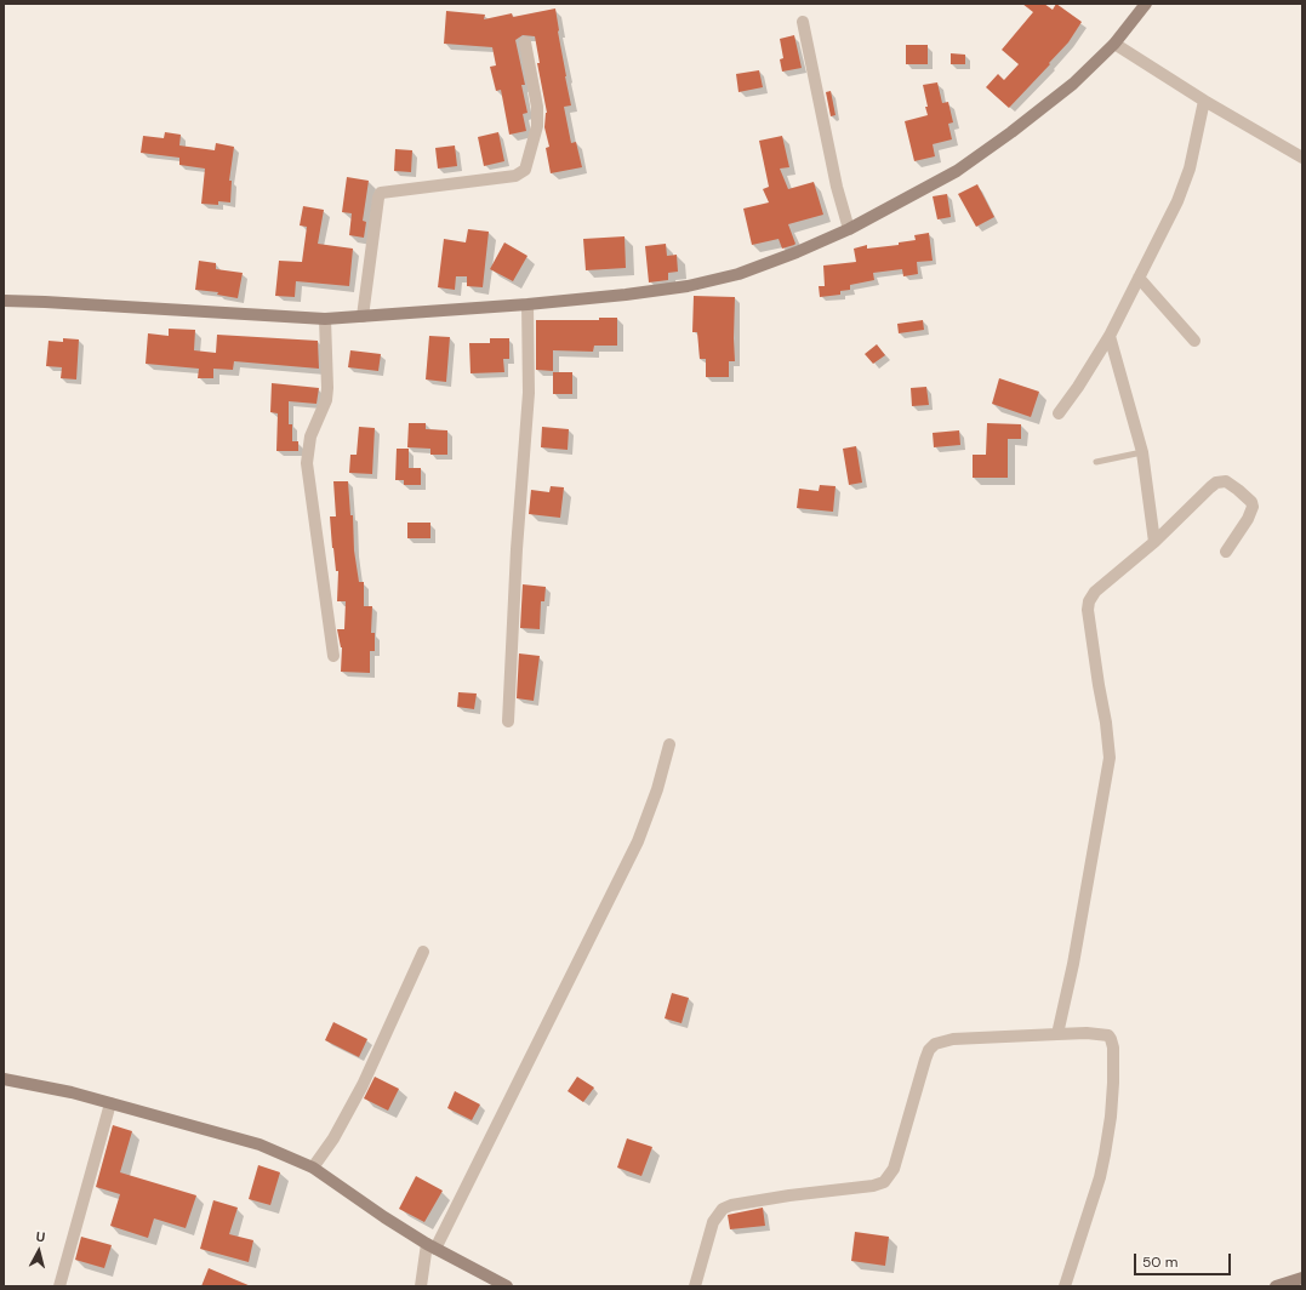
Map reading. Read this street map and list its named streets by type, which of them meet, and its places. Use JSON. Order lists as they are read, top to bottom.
{
  "scale_bar": "50 m",
  "north": "top"
}
